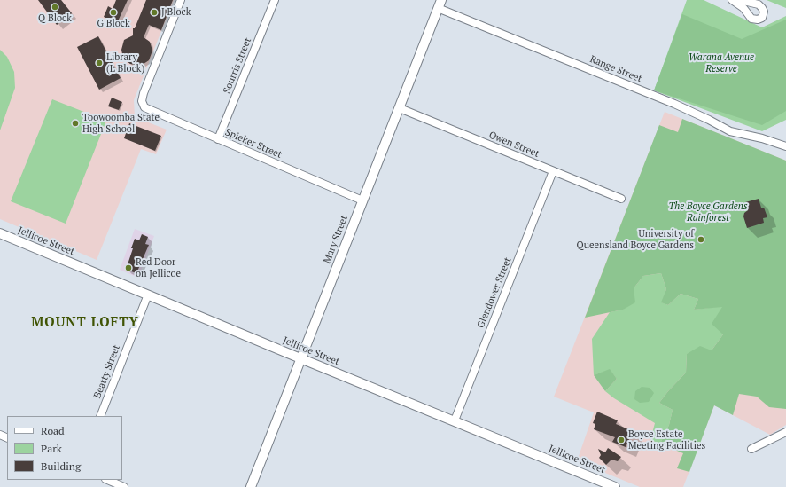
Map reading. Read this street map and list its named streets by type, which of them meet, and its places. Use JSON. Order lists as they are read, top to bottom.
{
  "streets": {
    "street": [
      "Sourris Street",
      "Range Street",
      "Spieker Street",
      "Owen Street",
      "Mary Street",
      "Jellicoe Street",
      "Glendower Street",
      "Beatty Street"
    ]
  },
  "crossings": [
    ["Sourris Street", "Spieker Street"],
    ["Range Street", "Mary Street"],
    ["Spieker Street", "Mary Street"],
    ["Owen Street", "Mary Street"],
    ["Owen Street", "Glendower Street"],
    ["Mary Street", "Jellicoe Street"],
    ["Jellicoe Street", "Glendower Street"],
    ["Jellicoe Street", "Beatty Street"]
  ],
  "districts": ["MOUNT LOFTY"],
  "parks": ["Warana Avenue Reserve", "The Boyce Gardens Rainforest"],
  "places": [
    "Q Block",
    "G Block",
    "J Block",
    "Library (L Block)",
    "Toowoomba State High School",
    "University of Queensland Boyce Gardens",
    "Red Door on Jellicoe",
    "Boyce Estate Meeting Facilities"
  ],
  "legend": ["Road", "Park", "Building"]
}
